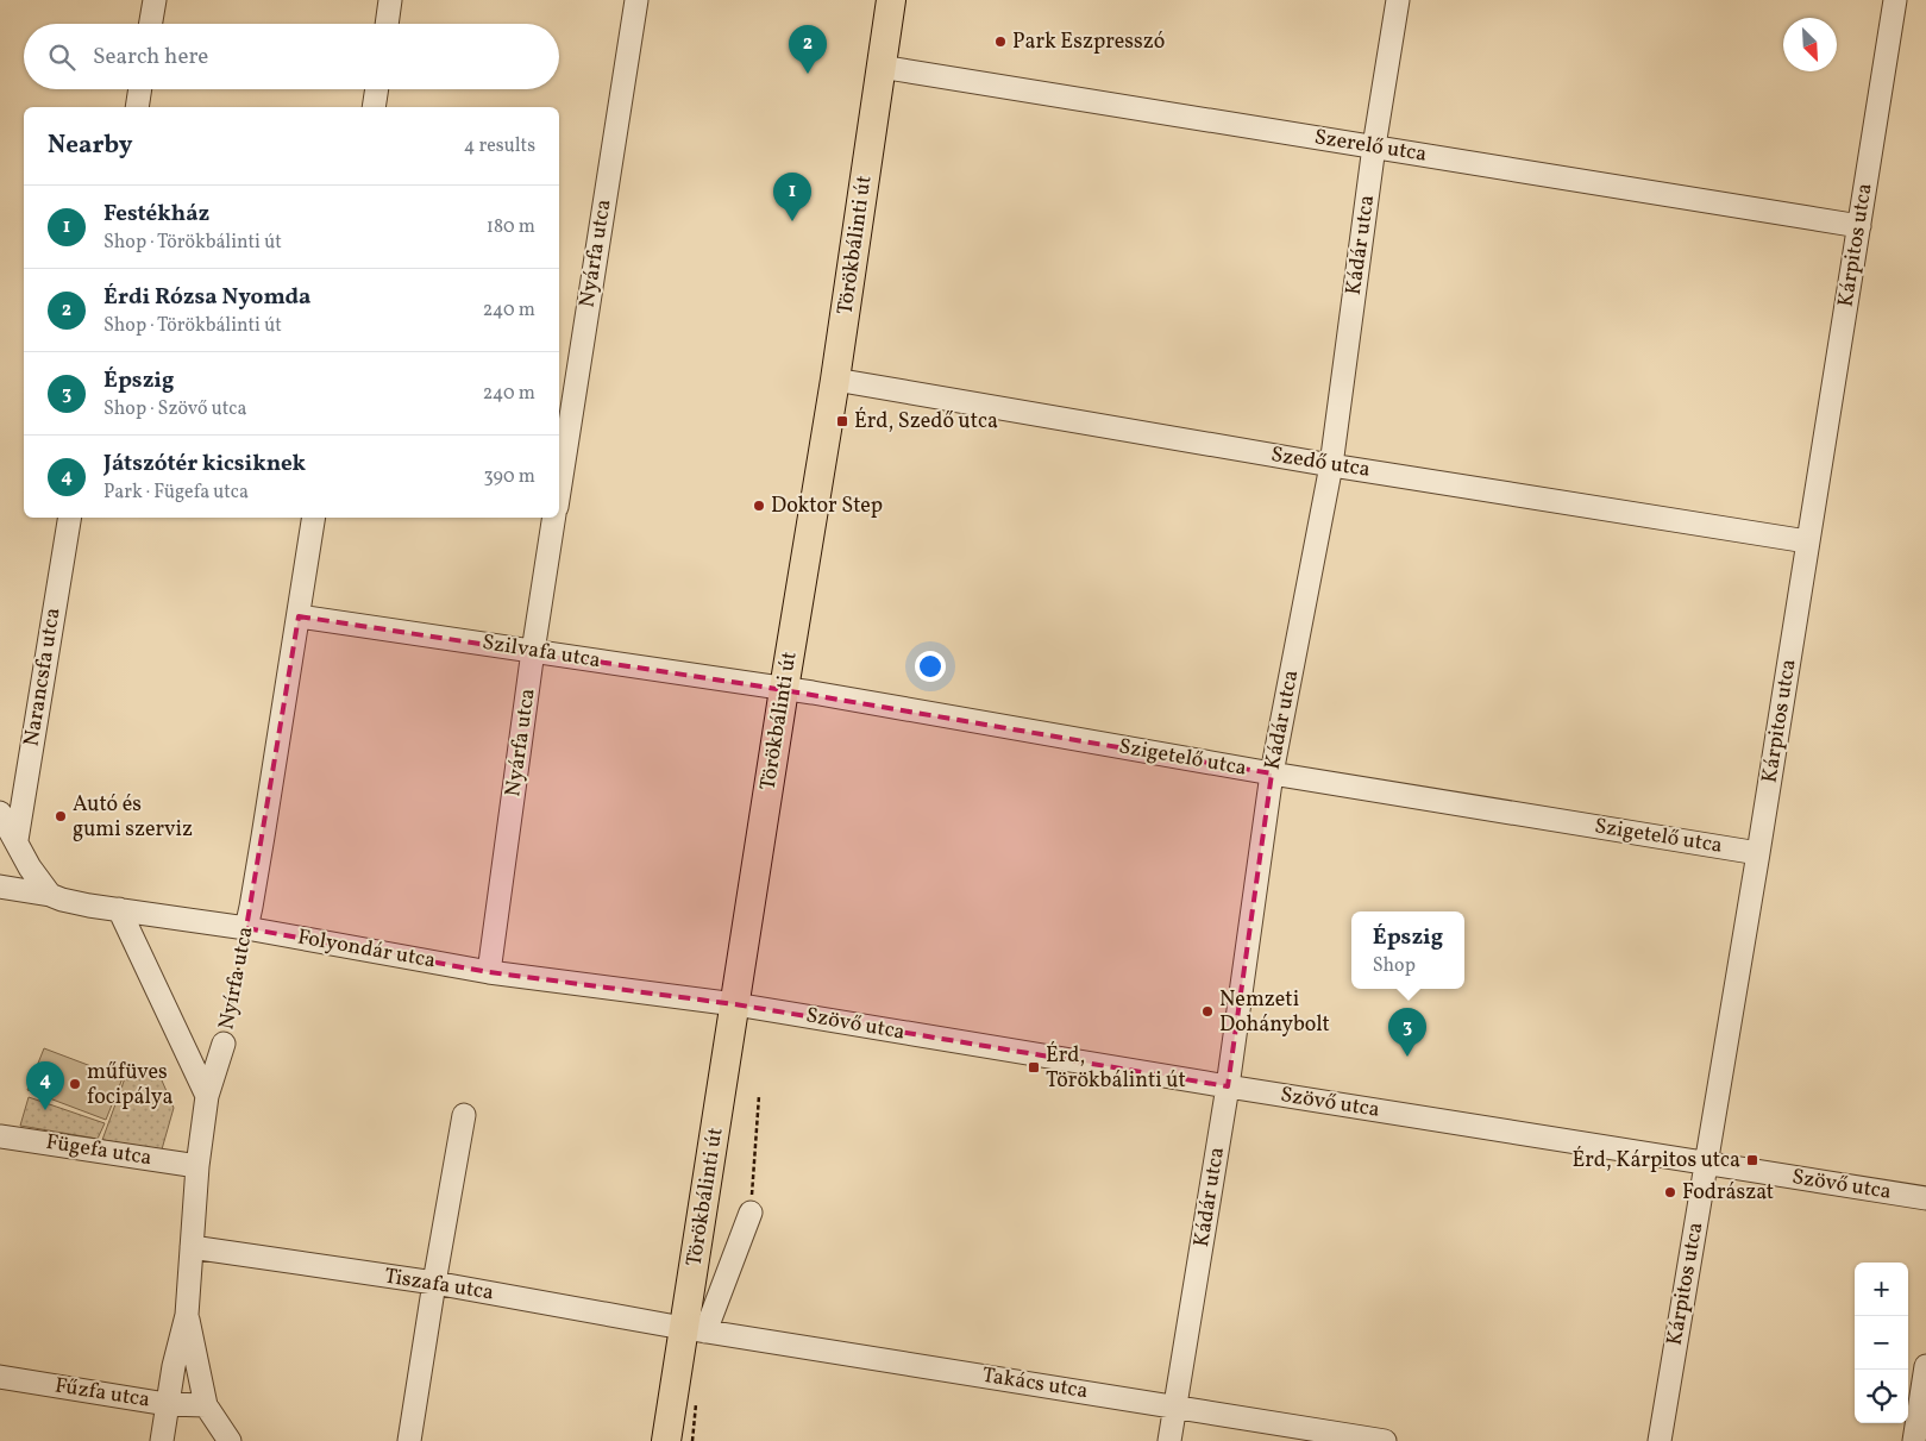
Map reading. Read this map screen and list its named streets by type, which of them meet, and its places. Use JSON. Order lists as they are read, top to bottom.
{
  "streets": {
    "main road": ["Törökbálinti út"],
    "street": [
      "Szerelő utca",
      "Kádár utca",
      "Kárpitos utca",
      "Nyárfa utca",
      "Szedő utca",
      "Szilvafa utca",
      "Narancsfa utca",
      "Szigetelő utca",
      "Folyondár utca",
      "Nyírfa utca",
      "Szövő utca",
      "Fügefa utca",
      "Tiszafa utca",
      "Takács utca",
      "Fűzfa utca"
    ]
  },
  "crossings": [
    ["Szerelő utca", "Törökbálinti út"],
    ["Szerelő utca", "Kádár utca"],
    ["Szerelő utca", "Kárpitos utca"],
    ["Törökbálinti út", "Szedő utca"],
    ["Törökbálinti út", "Szilvafa utca"],
    ["Törökbálinti út", "Szigetelő utca"],
    ["Törökbálinti út", "Folyondár utca"],
    ["Törökbálinti út", "Szövő utca"],
    ["Törökbálinti út", "Tiszafa utca"],
    ["Törökbálinti út", "Takács utca"],
    ["Kádár utca", "Szedő utca"],
    ["Kádár utca", "Szigetelő utca"],
    ["Kádár utca", "Szövő utca"],
    ["Kádár utca", "Takács utca"],
    ["Kárpitos utca", "Szedő utca"],
    ["Kárpitos utca", "Szigetelő utca"],
    ["Kárpitos utca", "Szövő utca"],
    ["Nyárfa utca", "Szilvafa utca"],
    ["Nyárfa utca", "Folyondár utca"],
    ["Szilvafa utca", "Szigetelő utca"],
    ["Szilvafa utca", "Nyírfa utca"],
    ["Folyondár utca", "Nyírfa utca"],
    ["Folyondár utca", "Szövő utca"],
    ["Nyírfa utca", "Fügefa utca"],
    ["Nyírfa utca", "Tiszafa utca"],
    ["Nyírfa utca", "Fűzfa utca"],
    ["Tiszafa utca", "Takács utca"]
  ],
  "places": {
    "other": [
      "Park Eszpresszó",
      "Doktor Step",
      "Autó és gumi szerviz",
      "Nemzeti Dohánybolt",
      "műfüves focipálya",
      "Fodrászat"
    ],
    "transit": ["Érd, Szedő utca", "Érd, Törökbálinti út", "Érd, Kárpitos utca"]
  },
  "north": "bottom right",
  "page": {
    "search": "Search here",
    "pins": [
      "2",
      "1",
      "3",
      "4"
    ],
    "heading": ["Nearby", "4 results"],
    "list": [
      {
        "mark": "1",
        "name": "Festékház",
        "note": "Shop · Törökbálinti út",
        "value": "180 m"
      },
      {
        "mark": "2",
        "name": "Érdi Rózsa Nyomda",
        "note": "Shop · Törökbálinti út",
        "value": "240 m"
      },
      {
        "mark": "3",
        "name": "Épszig",
        "note": "Shop · Szövő utca",
        "value": "240 m"
      },
      {
        "mark": "4",
        "name": "Játszótér kicsiknek",
        "note": "Park · Fügefa utca",
        "value": "390 m"
      }
    ],
    "popup": ["Épszig", "Shop"],
    "map_buttons": ["+", "−"]
  }
}
